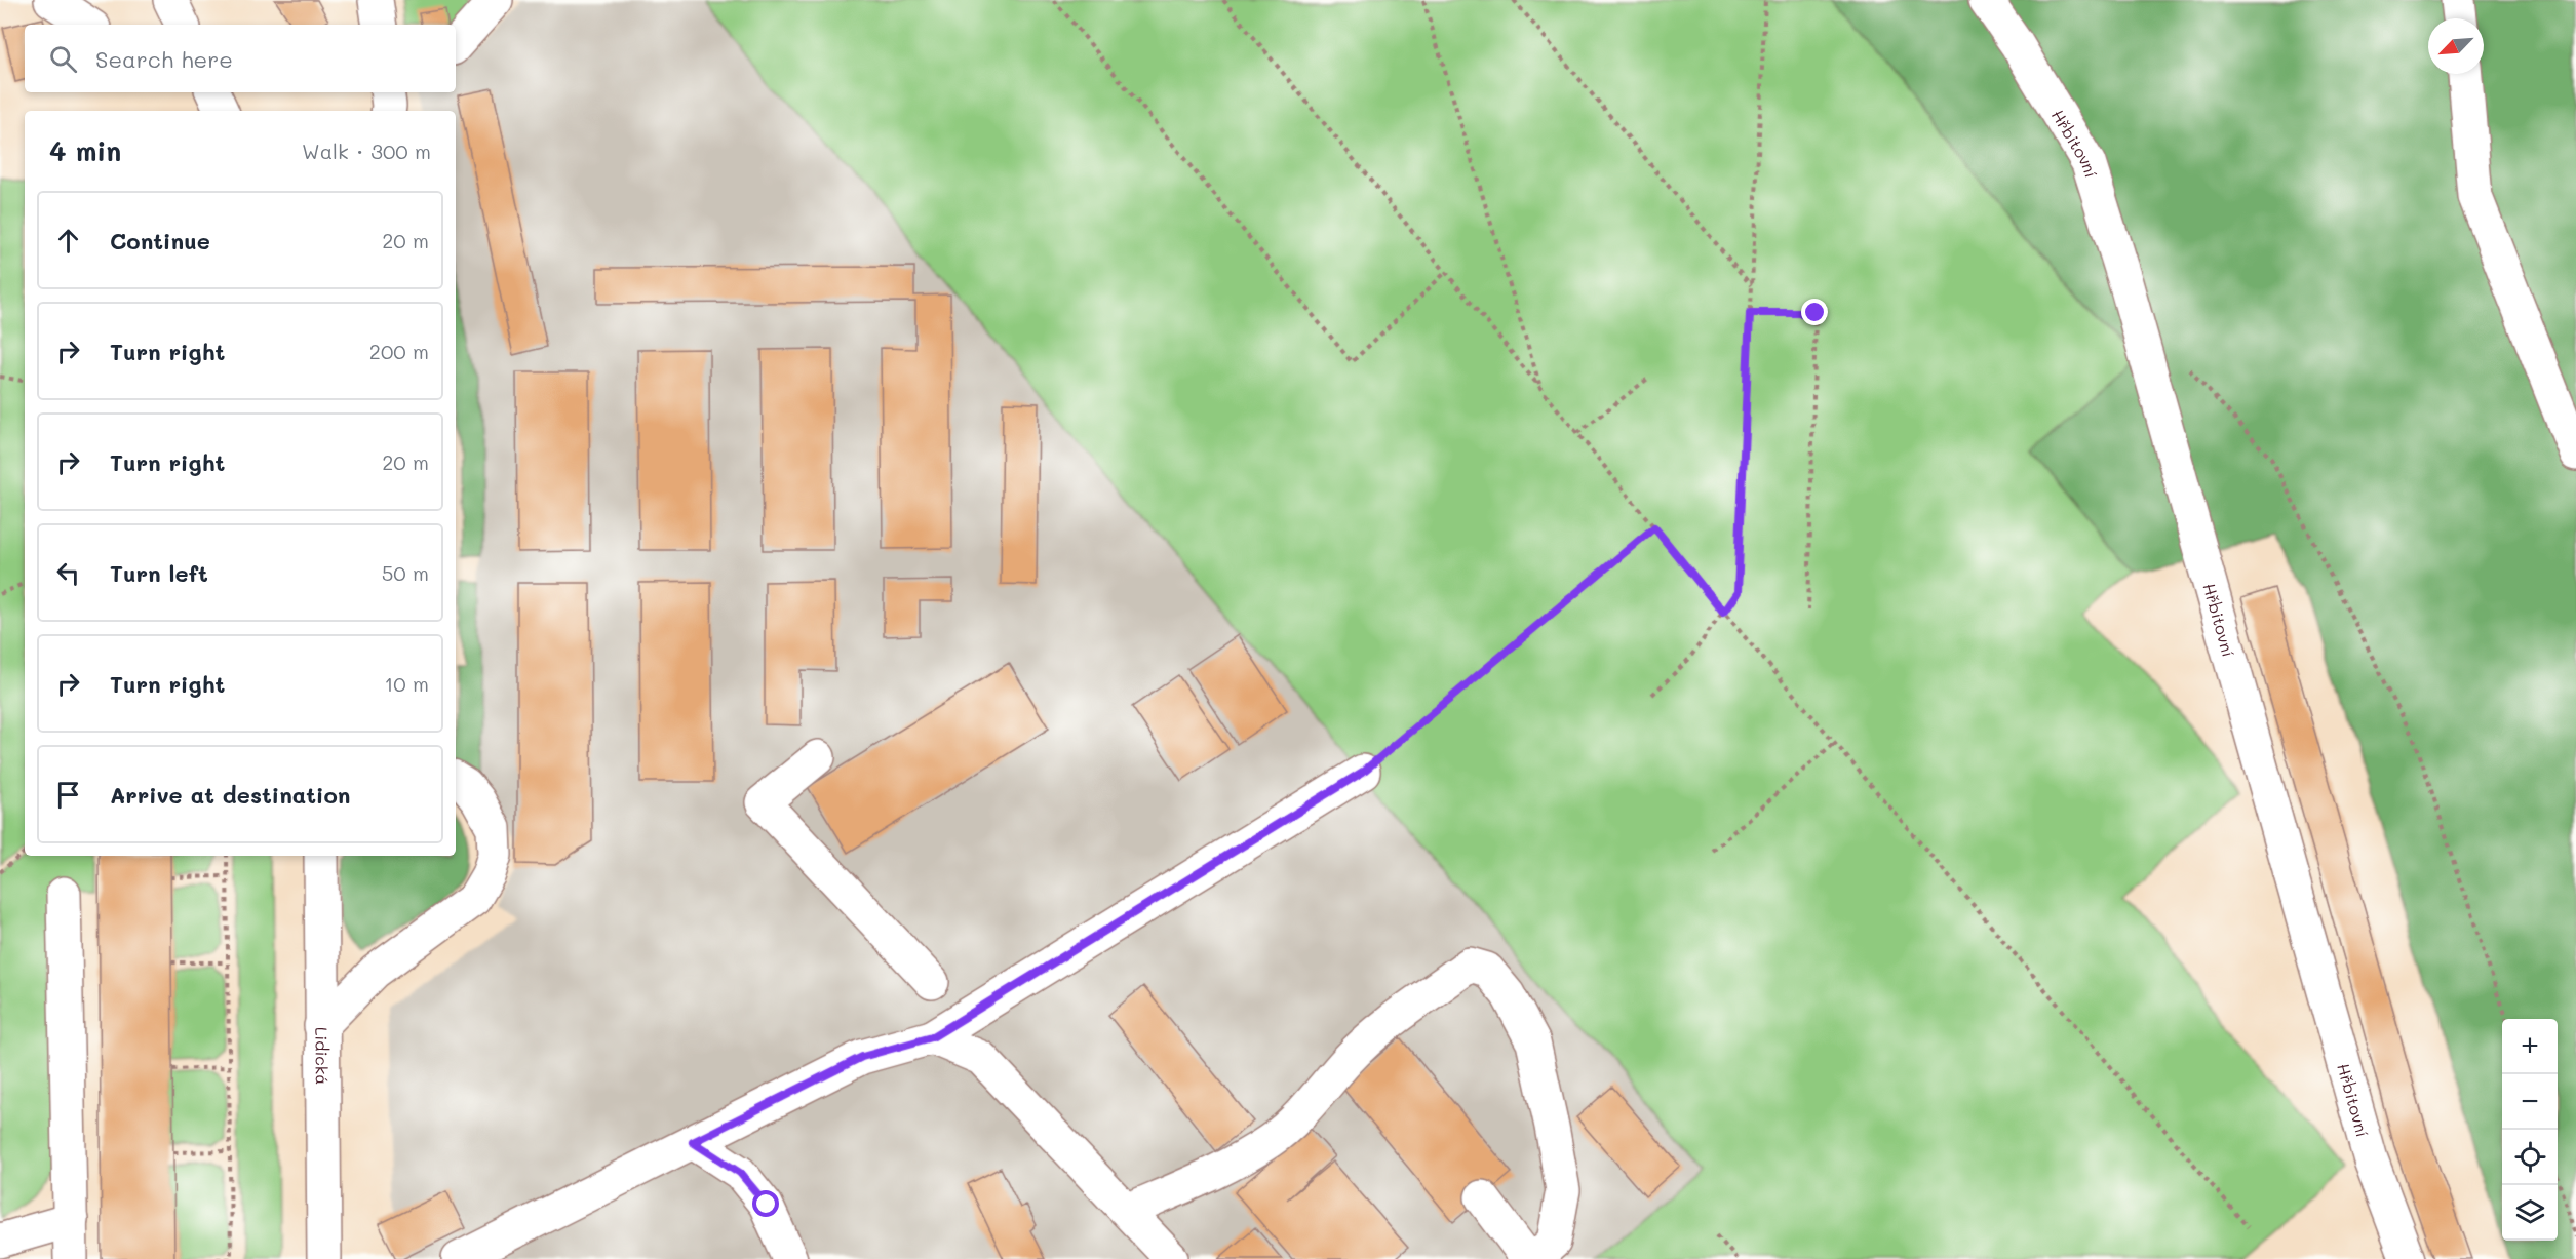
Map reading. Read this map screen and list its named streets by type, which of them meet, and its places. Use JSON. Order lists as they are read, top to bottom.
{
  "streets": {
    "street": ["Hřbitovní", "Lidická"]
  },
  "north": "bottom left",
  "page": {
    "search": "Search here",
    "heading": ["4 min", "Walk · 300 m"],
    "list": [
      ["Continue", "20 m"],
      ["Turn right", "200 m"],
      ["Turn right", "20 m"],
      ["Turn left", "50 m"],
      ["Turn right", "10 m"],
      "Arrive at destination"
    ],
    "map_buttons": ["+", "−"]
  }
}
